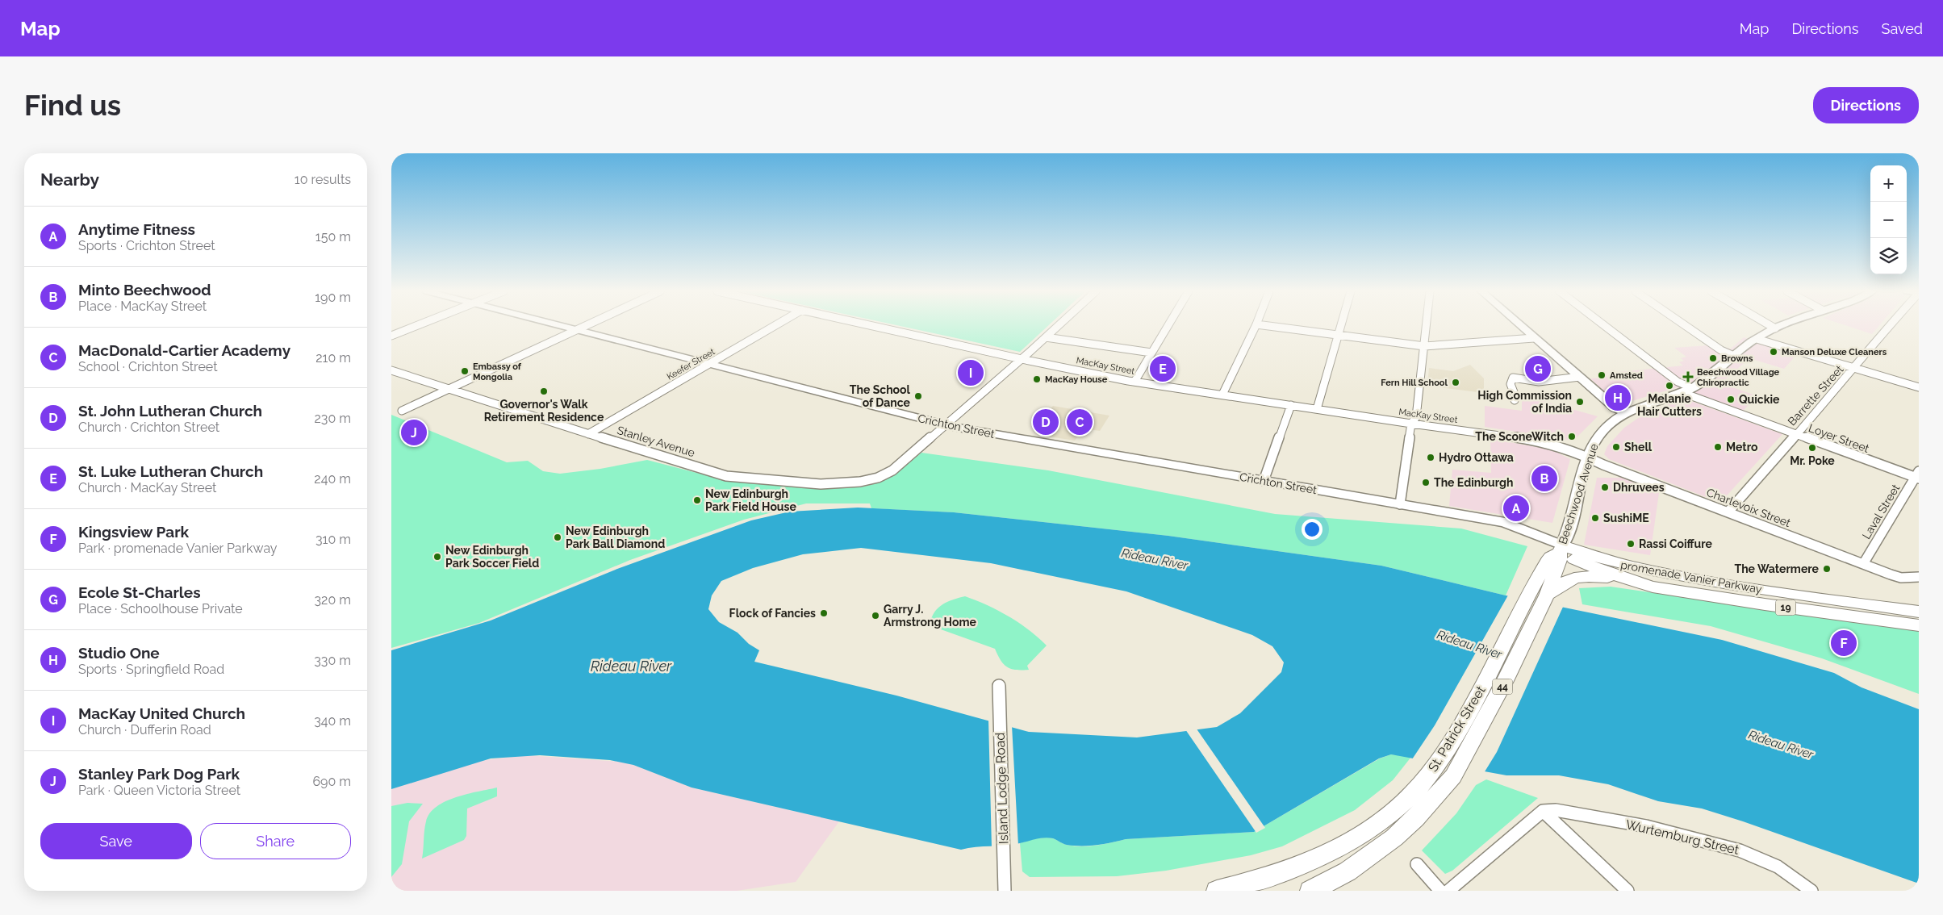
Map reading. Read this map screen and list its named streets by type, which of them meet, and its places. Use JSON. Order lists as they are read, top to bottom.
{
  "streets": {
    "main road": [
      "promenade Vanier Parkway",
      "19",
      "44",
      "St. Patrick Street"
    ],
    "street": [
      "Keefer Street",
      "MacKay Street",
      "Barrette Street",
      "Crichton Street",
      "Loyer Street",
      "Stanley Avenue",
      "Beechwood Avenue",
      "Charlevoix Street",
      "Laval Street",
      "Island Lodge Road",
      "Wurtemburg Street"
    ]
  },
  "crossings": [
    ["Keefer Street", "Crichton Street"],
    ["Keefer Street", "Stanley Avenue"],
    ["MacKay Street", "Stanley Avenue"],
    ["MacKay Street", "Beechwood Avenue"],
    ["MacKay Street", "Charlevoix Street"],
    ["Barrette Street", "Loyer Street"],
    ["Barrette Street", "Charlevoix Street"],
    ["Crichton Street", "Stanley Avenue"],
    ["Crichton Street", "Beechwood Avenue"],
    ["Crichton Street", "promenade Vanier Parkway"],
    ["Crichton Street", "St. Patrick Street"],
    ["Loyer Street", "Beechwood Avenue"],
    ["Loyer Street", "Laval Street"],
    ["Beechwood Avenue", "Charlevoix Street"],
    ["Beechwood Avenue", "promenade Vanier Parkway"],
    ["Beechwood Avenue", "St. Patrick Street"],
    ["Charlevoix Street", "Laval Street"],
    ["promenade Vanier Parkway", "St. Patrick Street"]
  ],
  "water": ["Rideau River"],
  "places": {
    "other": [
      "Manson Deluxe Cleaners",
      "Browns",
      "Embassy of Mongolia",
      "Amsted",
      "MacKay House",
      "Fern Hill School",
      "Melanie Hair Cutters",
      "Governor's Walk Retirement Residence",
      "The School of Dance",
      "Quickie",
      "High Commission of India",
      "The SconeWitch",
      "Shell",
      "Metro",
      "Mr. Poke",
      "Hydro Ottawa",
      "The Edinburgh",
      "Dhruvees",
      "New Edinburgh Park Field House",
      "SushiME",
      "New Edinburgh Park Ball Diamond",
      "Rassi Coiffure",
      "New Edinburgh Park Soccer Field",
      "The Watermere",
      "Flock of Fancies",
      "Garry J. Armstrong Home"
    ],
    "health": ["Beechwood Village Chiropractic"]
  },
  "page": {
    "header": "Map",
    "nav": ["Map", "Directions", "Saved"],
    "buttons": [
      "Directions",
      ["Save", "Share"]
    ],
    "title": "Find us",
    "heading": ["Nearby", "10 results"],
    "map_buttons": ["+", "−"],
    "list": [
      {
        "mark": "A",
        "name": "Anytime Fitness",
        "note": "Sports · Crichton Street",
        "value": "150 m"
      },
      {
        "mark": "B",
        "name": "Minto Beechwood",
        "note": "Place · MacKay Street",
        "value": "190 m"
      },
      {
        "mark": "C",
        "name": "MacDonald-Cartier Academy",
        "note": "School · Crichton Street",
        "value": "210 m"
      },
      {
        "mark": "D",
        "name": "St. John Lutheran Church",
        "note": "Church · Crichton Street",
        "value": "230 m"
      },
      {
        "mark": "E",
        "name": "St. Luke Lutheran Church",
        "note": "Church · MacKay Street",
        "value": "240 m"
      },
      {
        "mark": "F",
        "name": "Kingsview Park",
        "note": "Park · promenade Vanier Parkway",
        "value": "310 m"
      },
      {
        "mark": "G",
        "name": "Ecole St-Charles",
        "note": "Place · Schoolhouse Private",
        "value": "320 m"
      },
      {
        "mark": "H",
        "name": "Studio One",
        "note": "Sports · Springfield Road",
        "value": "330 m"
      },
      {
        "mark": "I",
        "name": "MacKay United Church",
        "note": "Church · Dufferin Road",
        "value": "340 m"
      },
      {
        "mark": "J",
        "name": "Stanley Park Dog Park",
        "note": "Park · Queen Victoria Street",
        "value": "690 m"
      }
    ],
    "pins": [
      "E",
      "G",
      "I",
      "H",
      "C",
      "D",
      "J",
      "B",
      "A",
      "F"
    ]
  }
}
